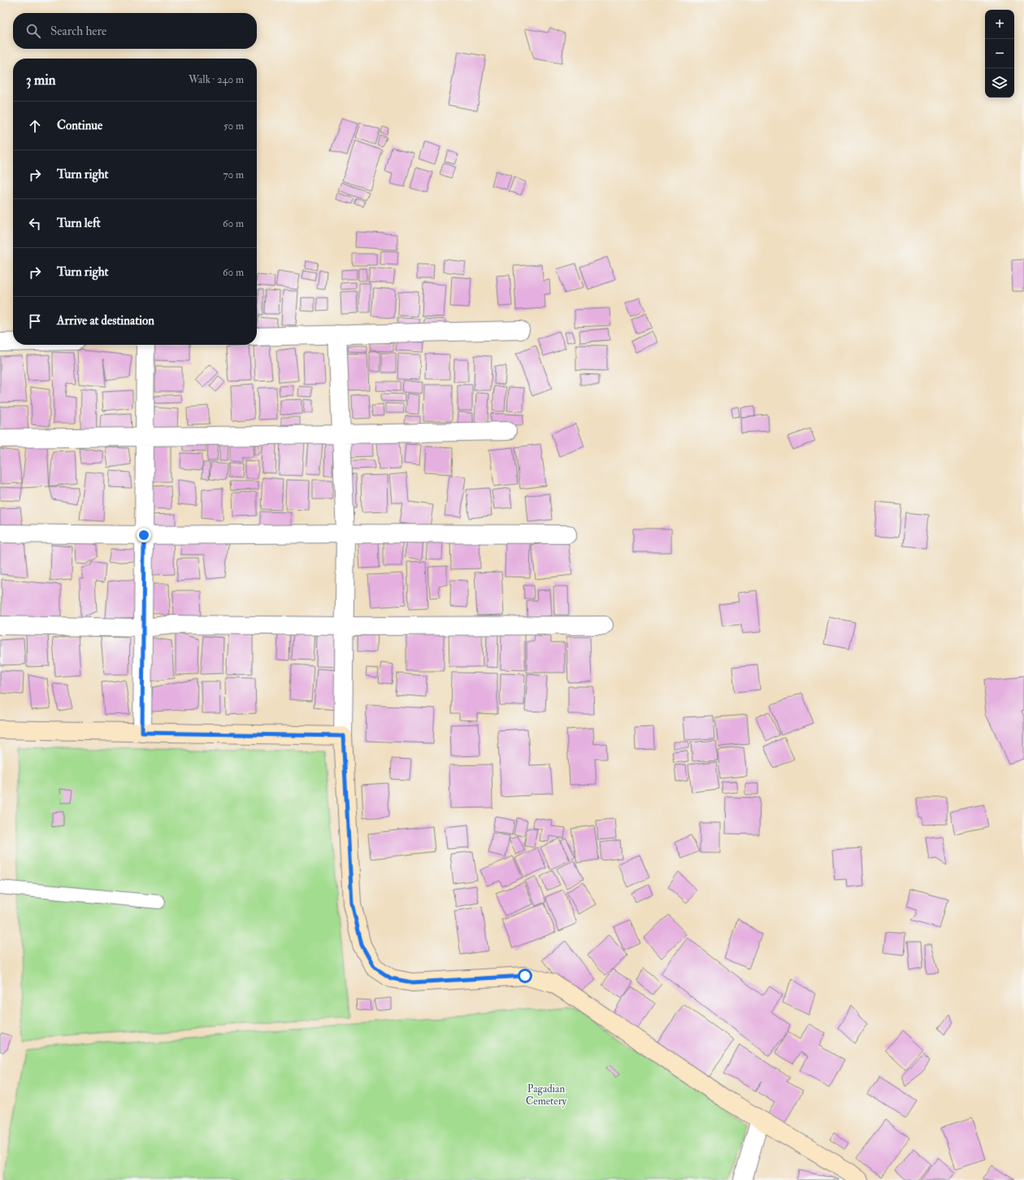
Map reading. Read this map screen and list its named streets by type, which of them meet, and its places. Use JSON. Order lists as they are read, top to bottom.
{
  "parks": ["Pagadian Cemetery"],
  "page": {
    "map_buttons": ["+", "−"],
    "search": "Search here",
    "heading": ["3 min", "Walk · 240 m"],
    "list": [
      ["Continue", "50 m"],
      ["Turn right", "70 m"],
      ["Turn left", "60 m"],
      ["Turn right", "60 m"],
      "Arrive at destination"
    ]
  }
}
